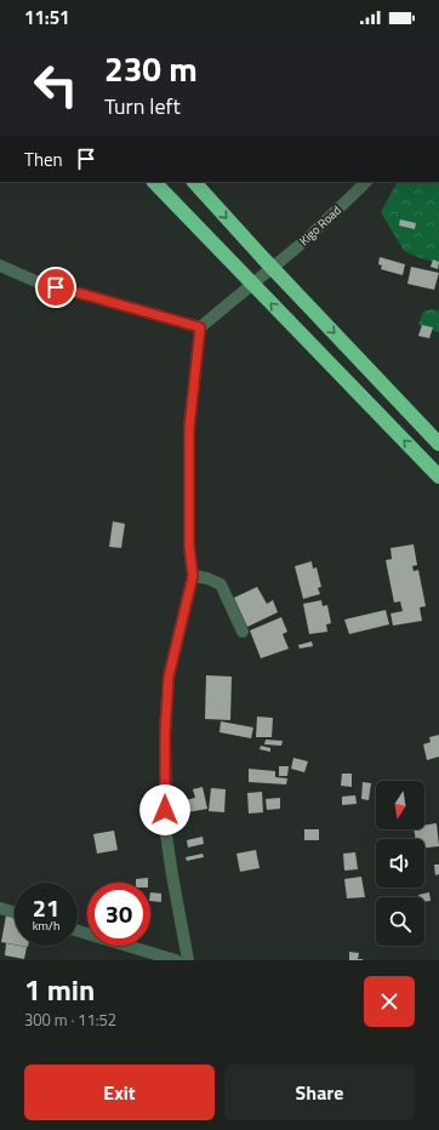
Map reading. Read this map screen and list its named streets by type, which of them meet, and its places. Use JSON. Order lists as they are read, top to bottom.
{
  "streets": {
    "street": ["Kigo Road"]
  },
  "north": "bottom",
  "page": {
    "status": "11:51",
    "turn": ["230 m", "Turn left"],
    "then": "Then",
    "speed": "21 km/h",
    "limit": "30",
    "heading": ["1 min", "300 m · 11:52"],
    "buttons": ["Exit", "Share"]
  }
}
